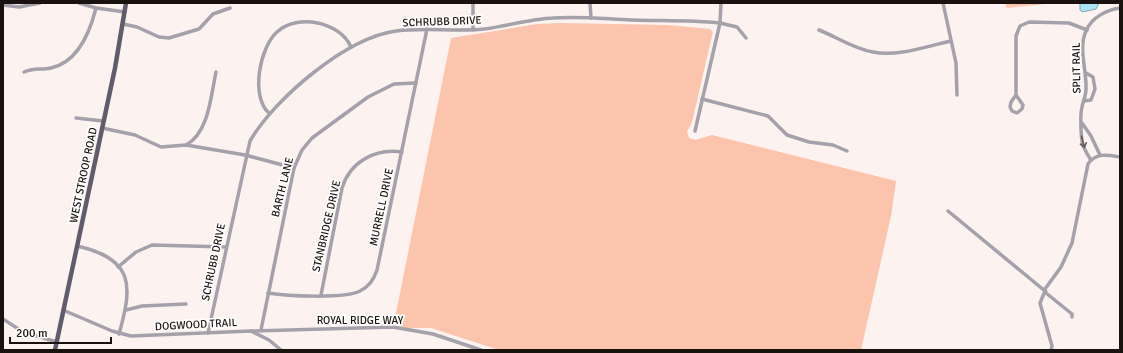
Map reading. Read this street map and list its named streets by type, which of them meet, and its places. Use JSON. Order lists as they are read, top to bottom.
{
  "streets": {
    "main road": ["WEST STROOP ROAD"],
    "street": [
      "SCHRUBB DRIVE",
      "SPLIT RAIL",
      "BARTH LANE",
      "MURRELL DRIVE",
      "STANBRIDGE DRIVE",
      "ROYAL RIDGE WAY",
      "DOGWOOD TRAIL"
    ]
  },
  "crossings": [
    ["SCHRUBB DRIVE", "MURRELL DRIVE"],
    ["SCHRUBB DRIVE", "DOGWOOD TRAIL"],
    ["WEST STROOP ROAD", "DOGWOOD TRAIL"],
    ["BARTH LANE", "MURRELL DRIVE"],
    ["BARTH LANE", "ROYAL RIDGE WAY"],
    ["MURRELL DRIVE", "STANBRIDGE DRIVE"]
  ],
  "scale_bar": "200 m"
}
